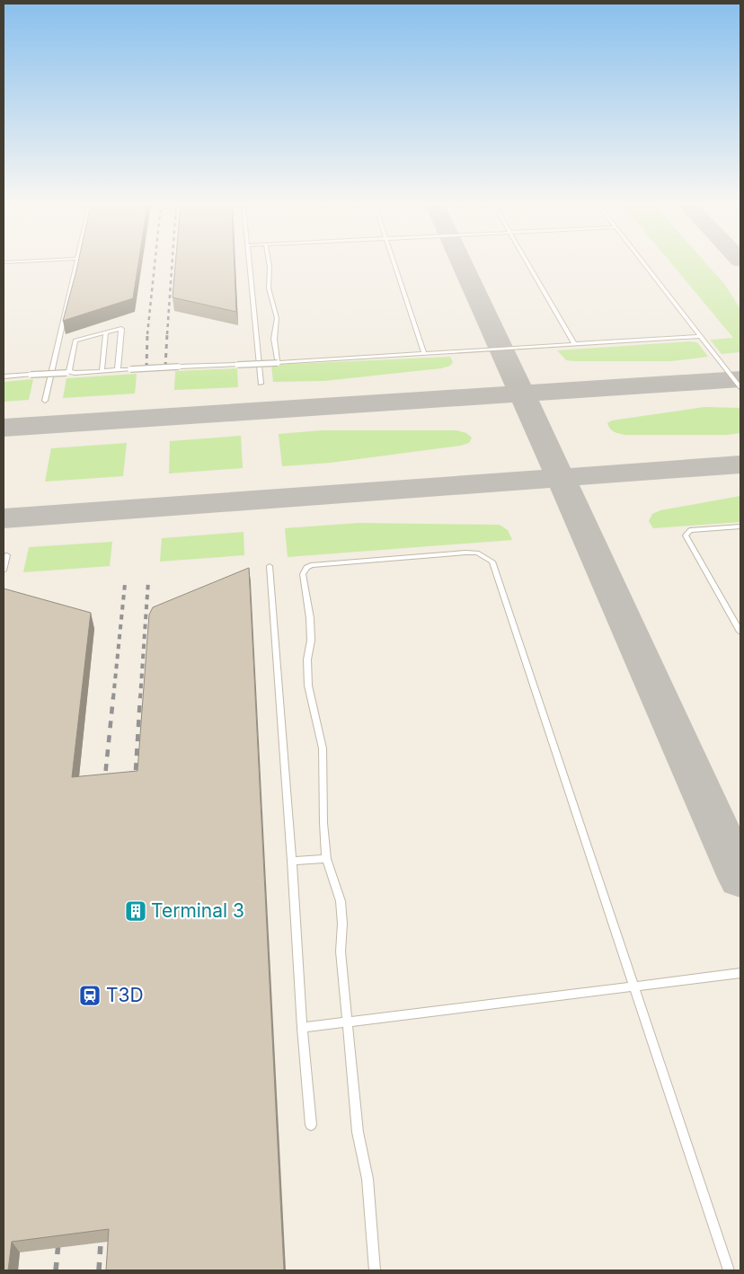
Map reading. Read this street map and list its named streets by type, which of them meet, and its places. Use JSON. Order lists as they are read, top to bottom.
{
  "places": {
    "building": ["Terminal 3"],
    "station": ["T3D"]
  }
}
